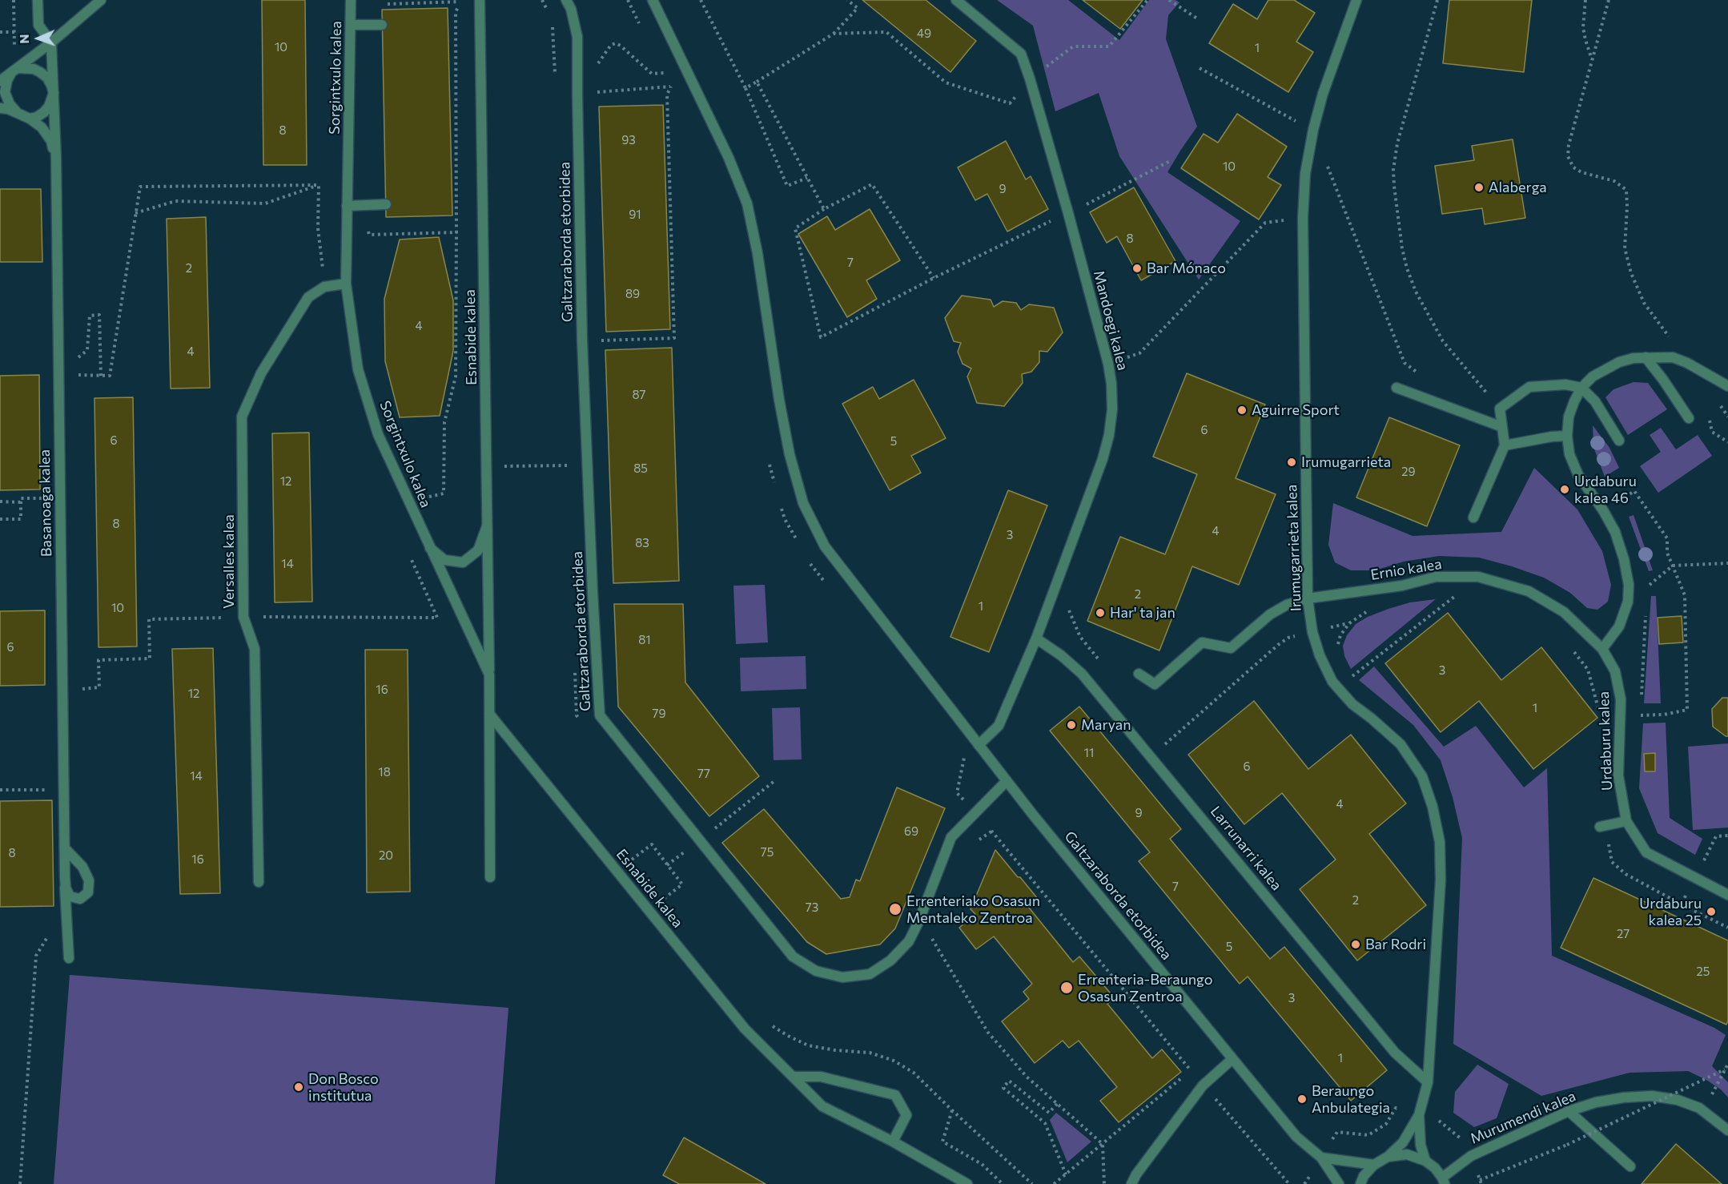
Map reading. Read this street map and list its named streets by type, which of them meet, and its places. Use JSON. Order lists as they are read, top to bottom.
{
  "streets": {
    "street": [
      "Sorgintxulo kalea",
      "Galtzaraborda etorbidea",
      "Mandoegi kalea",
      "Esnabide kalea",
      "Basanoaga kalea",
      "Irumugarrieta kalea",
      "Versalles kalea",
      "Ernio kalea",
      "Urdaburu kalea",
      "Larrunarri kalea",
      "Murumendi kalea"
    ]
  },
  "crossings": [
    ["Sorgintxulo kalea", "Esnabide kalea"],
    ["Sorgintxulo kalea", "Versalles kalea"],
    ["Galtzaraborda etorbidea", "Mandoegi kalea"],
    ["Mandoegi kalea", "Larrunarri kalea"],
    ["Irumugarrieta kalea", "Ernio kalea"],
    ["Irumugarrieta kalea", "Larrunarri kalea"],
    ["Ernio kalea", "Urdaburu kalea"]
  ],
  "places": [
    "Alaberga",
    "Bar Mónaco",
    "Aguirre Sport",
    "Irumugarrieta",
    "Urdaburu kalea 46",
    "Har' ta jan",
    "Maryan",
    "Errenteriako Osasun Mentaleko Zentroa",
    "Urdaburu kalea 25",
    "Bar Rodri",
    "Errenteria-Beraungo Osasun Zentroa",
    "Don Bosco institutua",
    "Beraungo Anbulategia"
  ],
  "house_numbers": [
    "49",
    "10",
    "1",
    "8",
    "93",
    "10",
    "9",
    "91",
    "8",
    "7",
    "2",
    "89",
    "4",
    "4",
    "87",
    "6",
    "6",
    "5",
    "85",
    "29",
    "12",
    "8",
    "4",
    "3",
    "83",
    "14",
    "2",
    "1",
    "10",
    "81",
    "6",
    "3",
    "16",
    "12",
    "1",
    "79",
    "11",
    "6",
    "18",
    "77",
    "14",
    "4",
    "9",
    "69",
    "75",
    "8",
    "20",
    "16",
    "7",
    "2",
    "73",
    "27",
    "5",
    "25",
    "3",
    "1"
  ],
  "north": "left"
}
